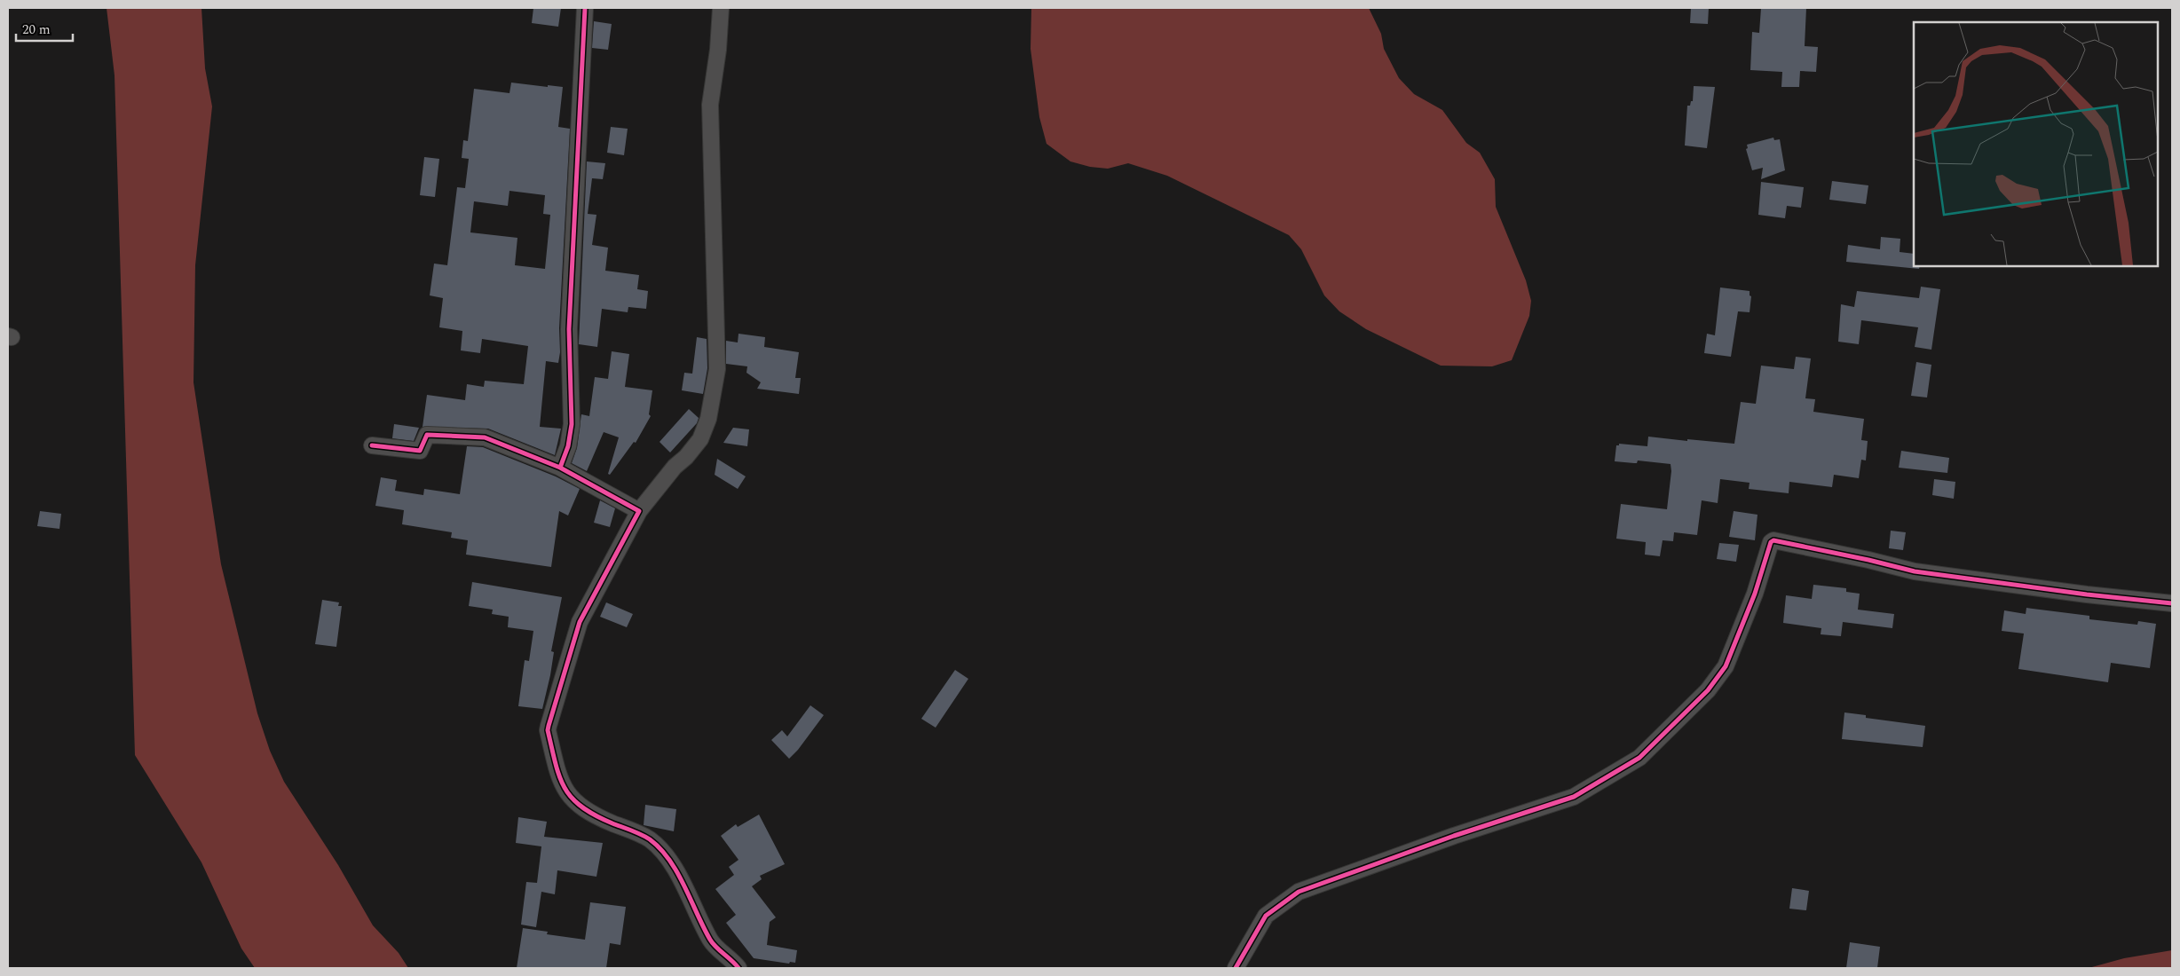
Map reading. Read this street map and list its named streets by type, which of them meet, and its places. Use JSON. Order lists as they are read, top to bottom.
{
  "scale_bar": "20 m"
}
